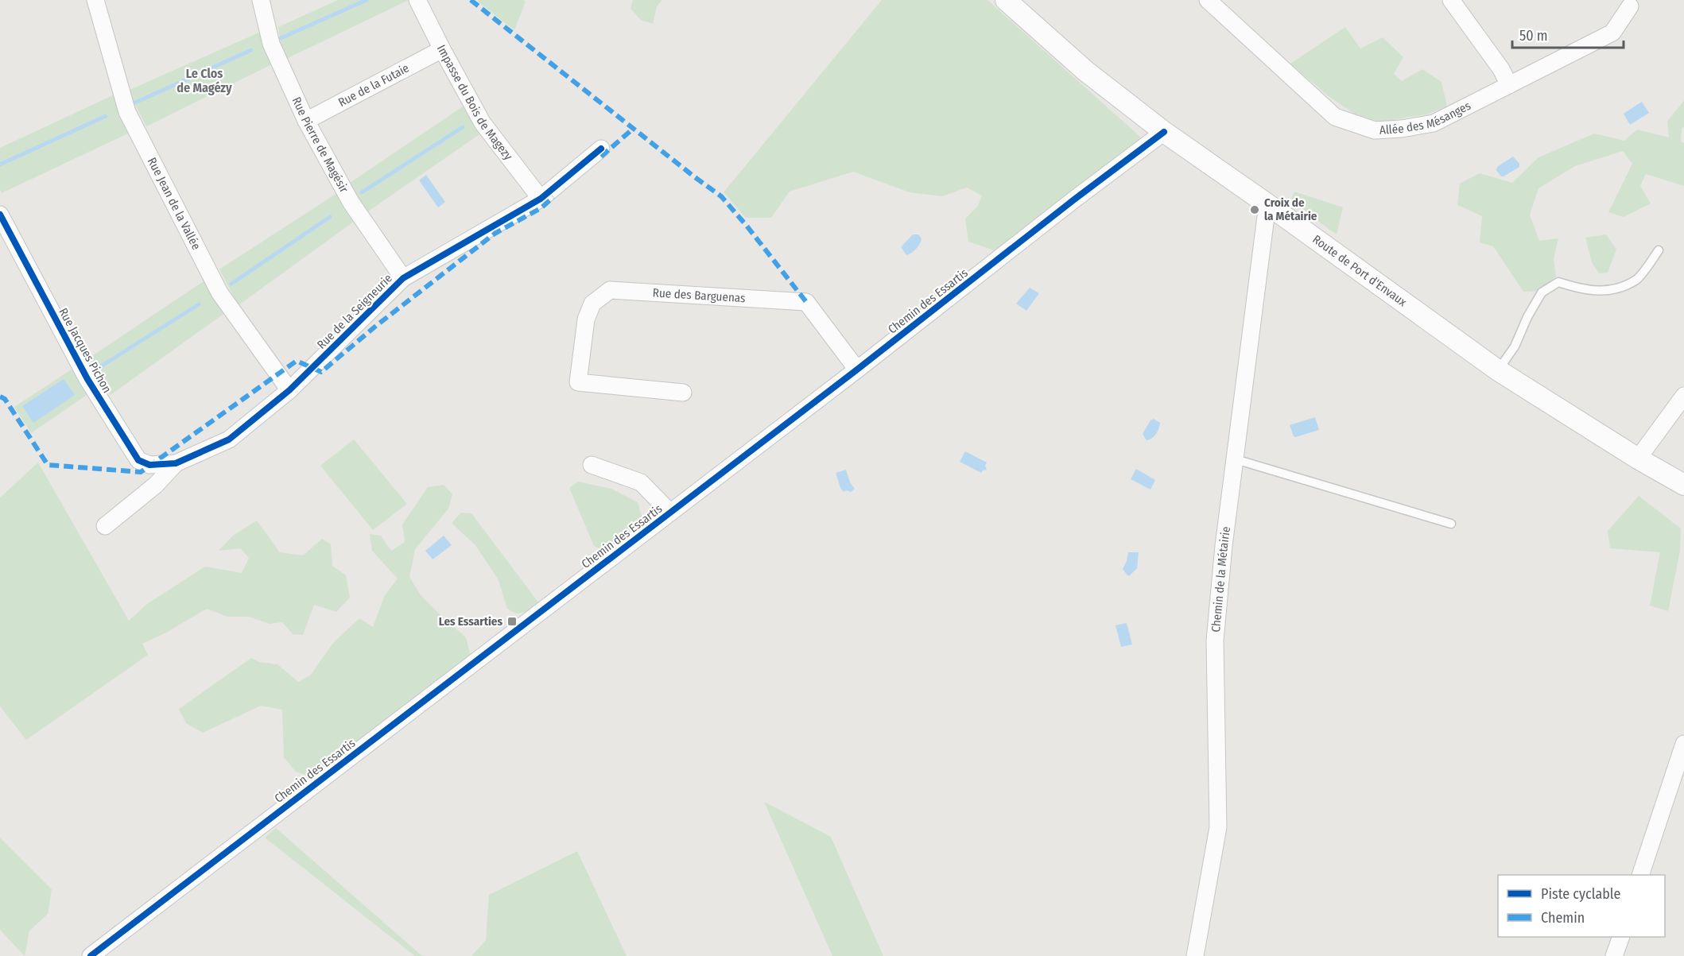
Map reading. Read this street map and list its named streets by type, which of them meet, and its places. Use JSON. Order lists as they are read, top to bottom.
{
  "streets": {
    "street": [
      "Rue de la Futaie",
      "Impasse du Bois de Magezy",
      "Allée des Mésanges",
      "Rue Pierre de Magésir",
      "Rue Jean de la Vallée",
      "Route de Port d'Envaux",
      "Rue des Barguenas",
      "Chemin des Essartis",
      "Rue de la Seigneurie",
      "Rue Jacques Pichon",
      "Chemin de la Métairie"
    ]
  },
  "crossings": [
    ["Rue de la Futaie", "Impasse du Bois de Magezy"],
    ["Rue de la Futaie", "Rue Pierre de Magésir"],
    ["Impasse du Bois de Magezy", "Rue de la Seigneurie"],
    ["Rue Pierre de Magésir", "Rue de la Seigneurie"],
    ["Rue Jean de la Vallée", "Rue de la Seigneurie"],
    ["Route de Port d'Envaux", "Chemin des Essartis"],
    ["Route de Port d'Envaux", "Chemin de la Métairie"],
    ["Rue des Barguenas", "Chemin des Essartis"],
    ["Rue de la Seigneurie", "Rue Jacques Pichon"]
  ],
  "districts": ["Le Clos de Magézy"],
  "places": {
    "other": ["Croix de la Métairie"],
    "transit": ["Les Essarties"]
  },
  "legend": ["Piste cyclable", "Chemin"],
  "scale_bar": "50 m"
}
